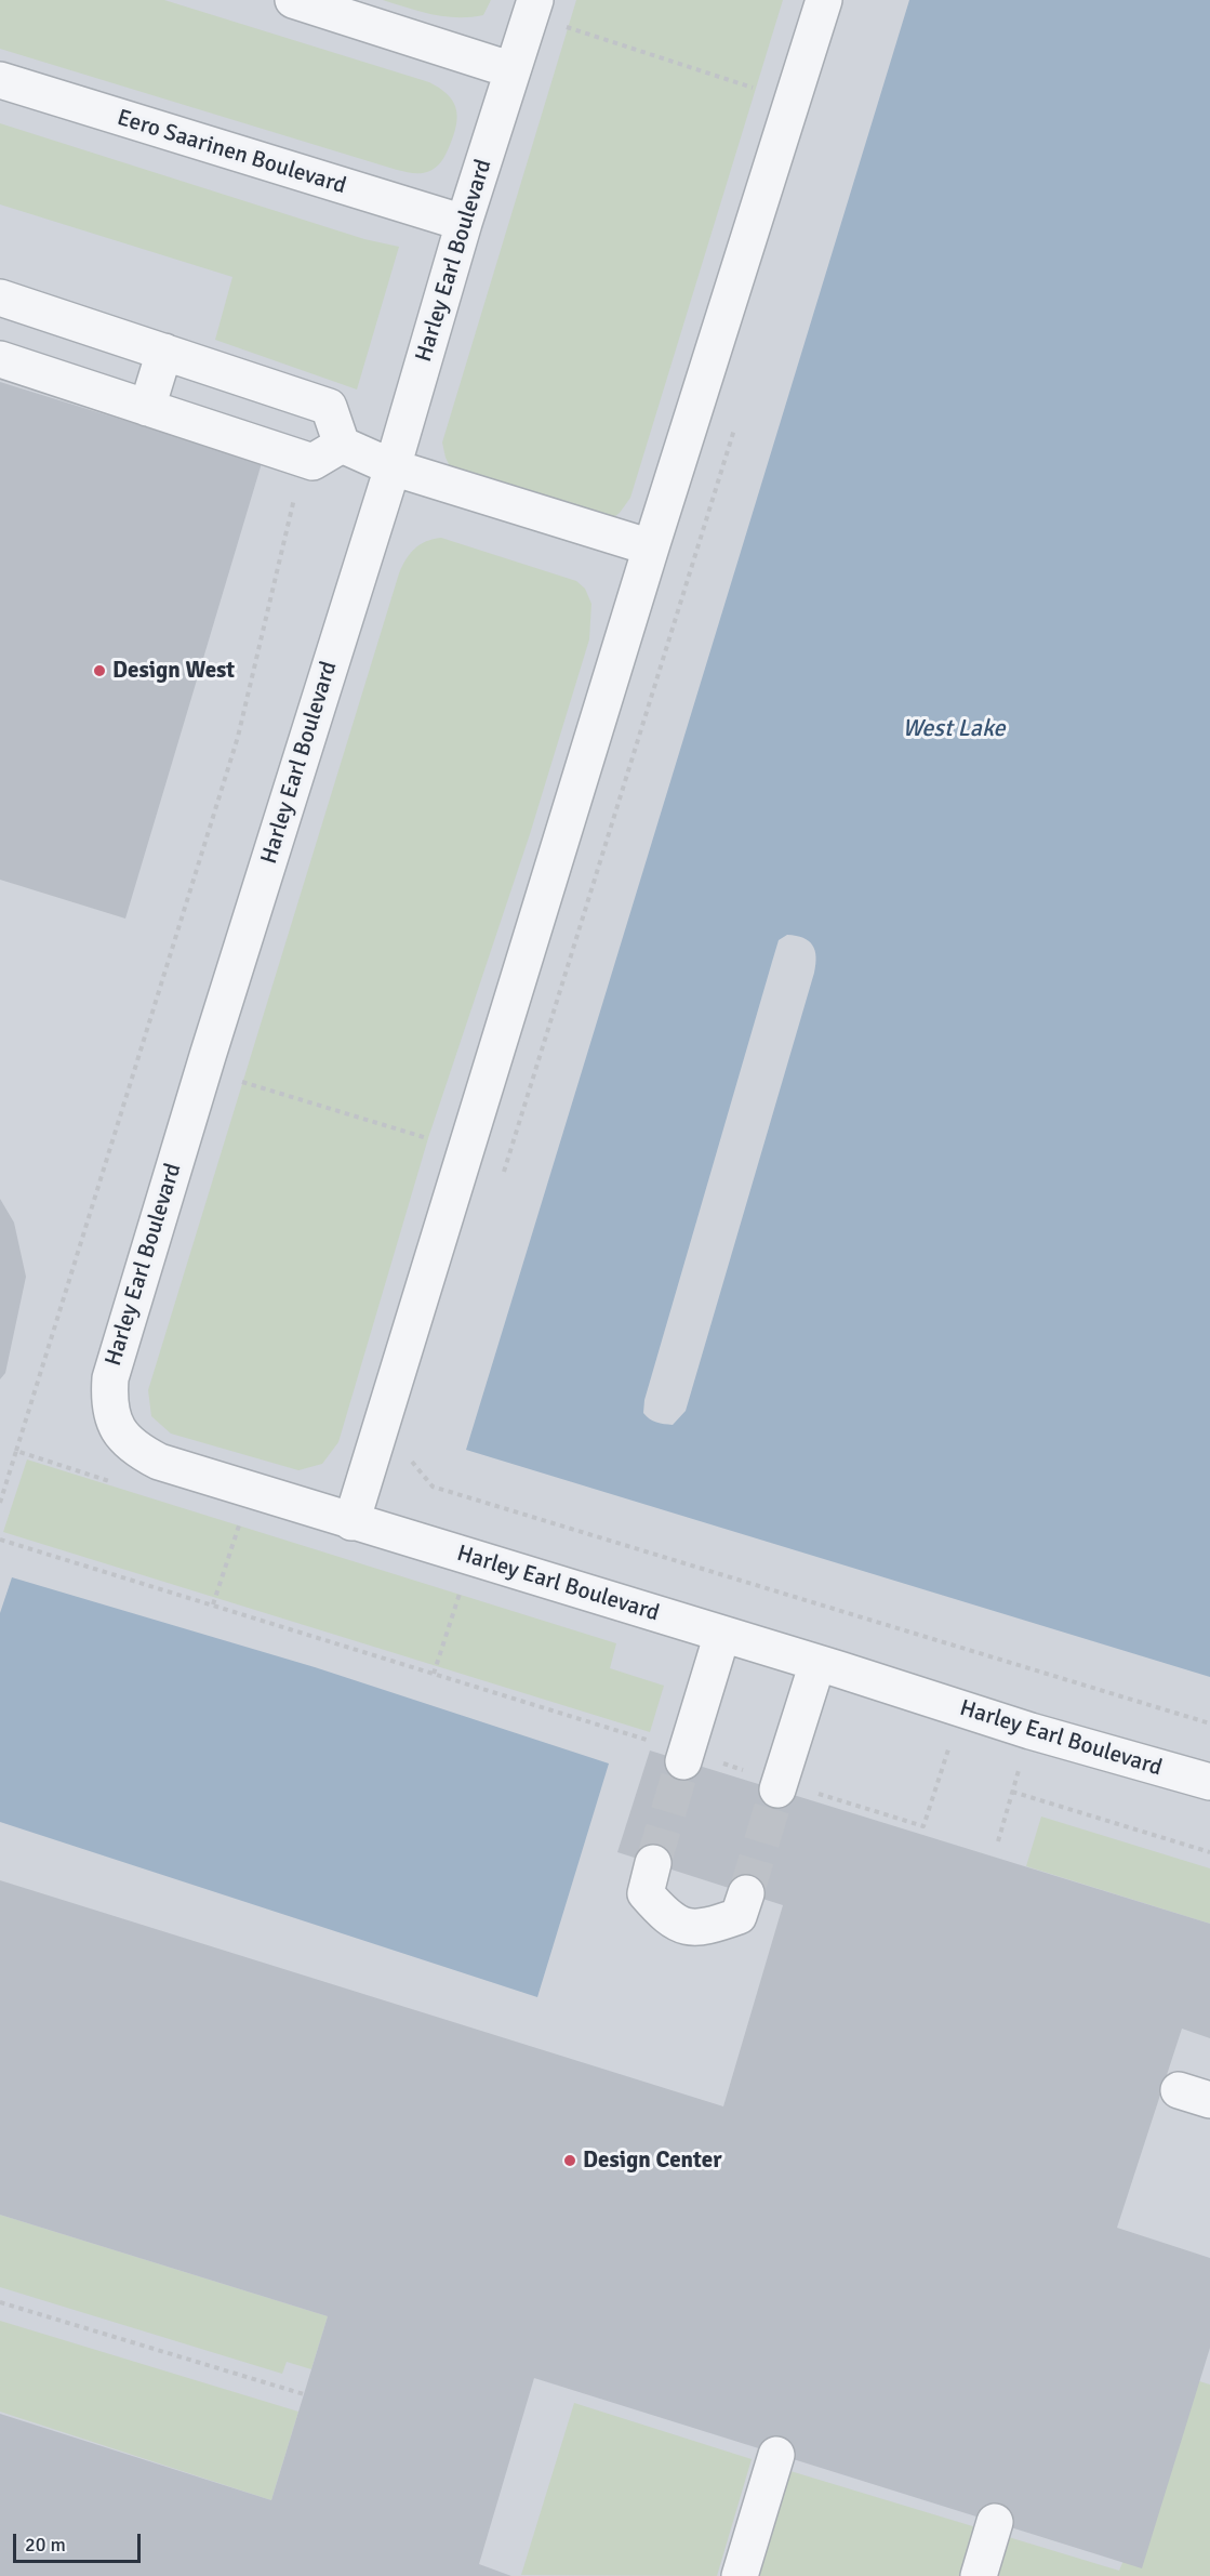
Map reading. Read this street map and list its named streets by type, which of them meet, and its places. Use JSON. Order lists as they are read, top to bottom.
{
  "streets": {
    "lane": ["Eero Saarinen Boulevard", "Harley Earl Boulevard"]
  },
  "crossings": [
    ["Eero Saarinen Boulevard", "Harley Earl Boulevard"]
  ],
  "water": ["West Lake"],
  "places": ["Design West", "Design Center"],
  "scale_bar": "20 m"
}
